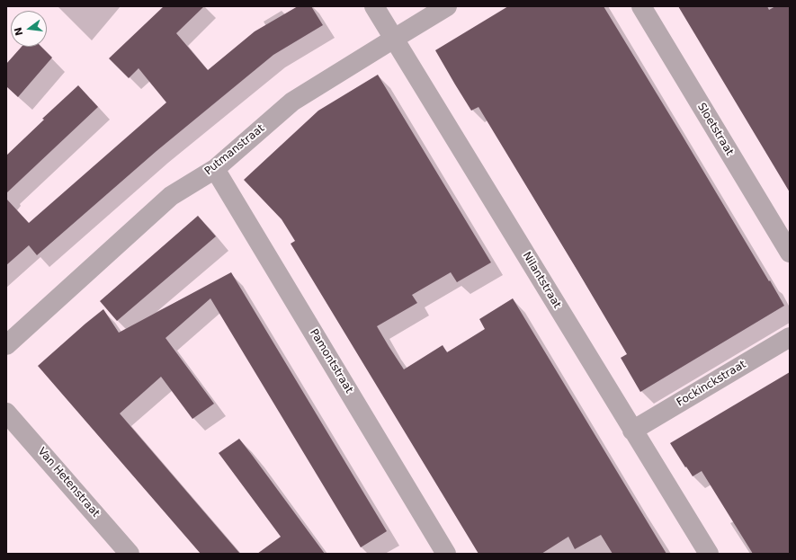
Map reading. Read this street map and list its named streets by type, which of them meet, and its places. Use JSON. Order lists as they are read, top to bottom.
{
  "streets": {
    "street": [
      "Sloetstraat",
      "Putmanstraat",
      "Nilantstraat",
      "Pamontstraat",
      "Fockinckstraat",
      "Van Hetenstraat"
    ]
  },
  "crossings": [
    ["Putmanstraat", "Nilantstraat"],
    ["Putmanstraat", "Pamontstraat"],
    ["Nilantstraat", "Fockinckstraat"]
  ],
  "north": "left"
}
